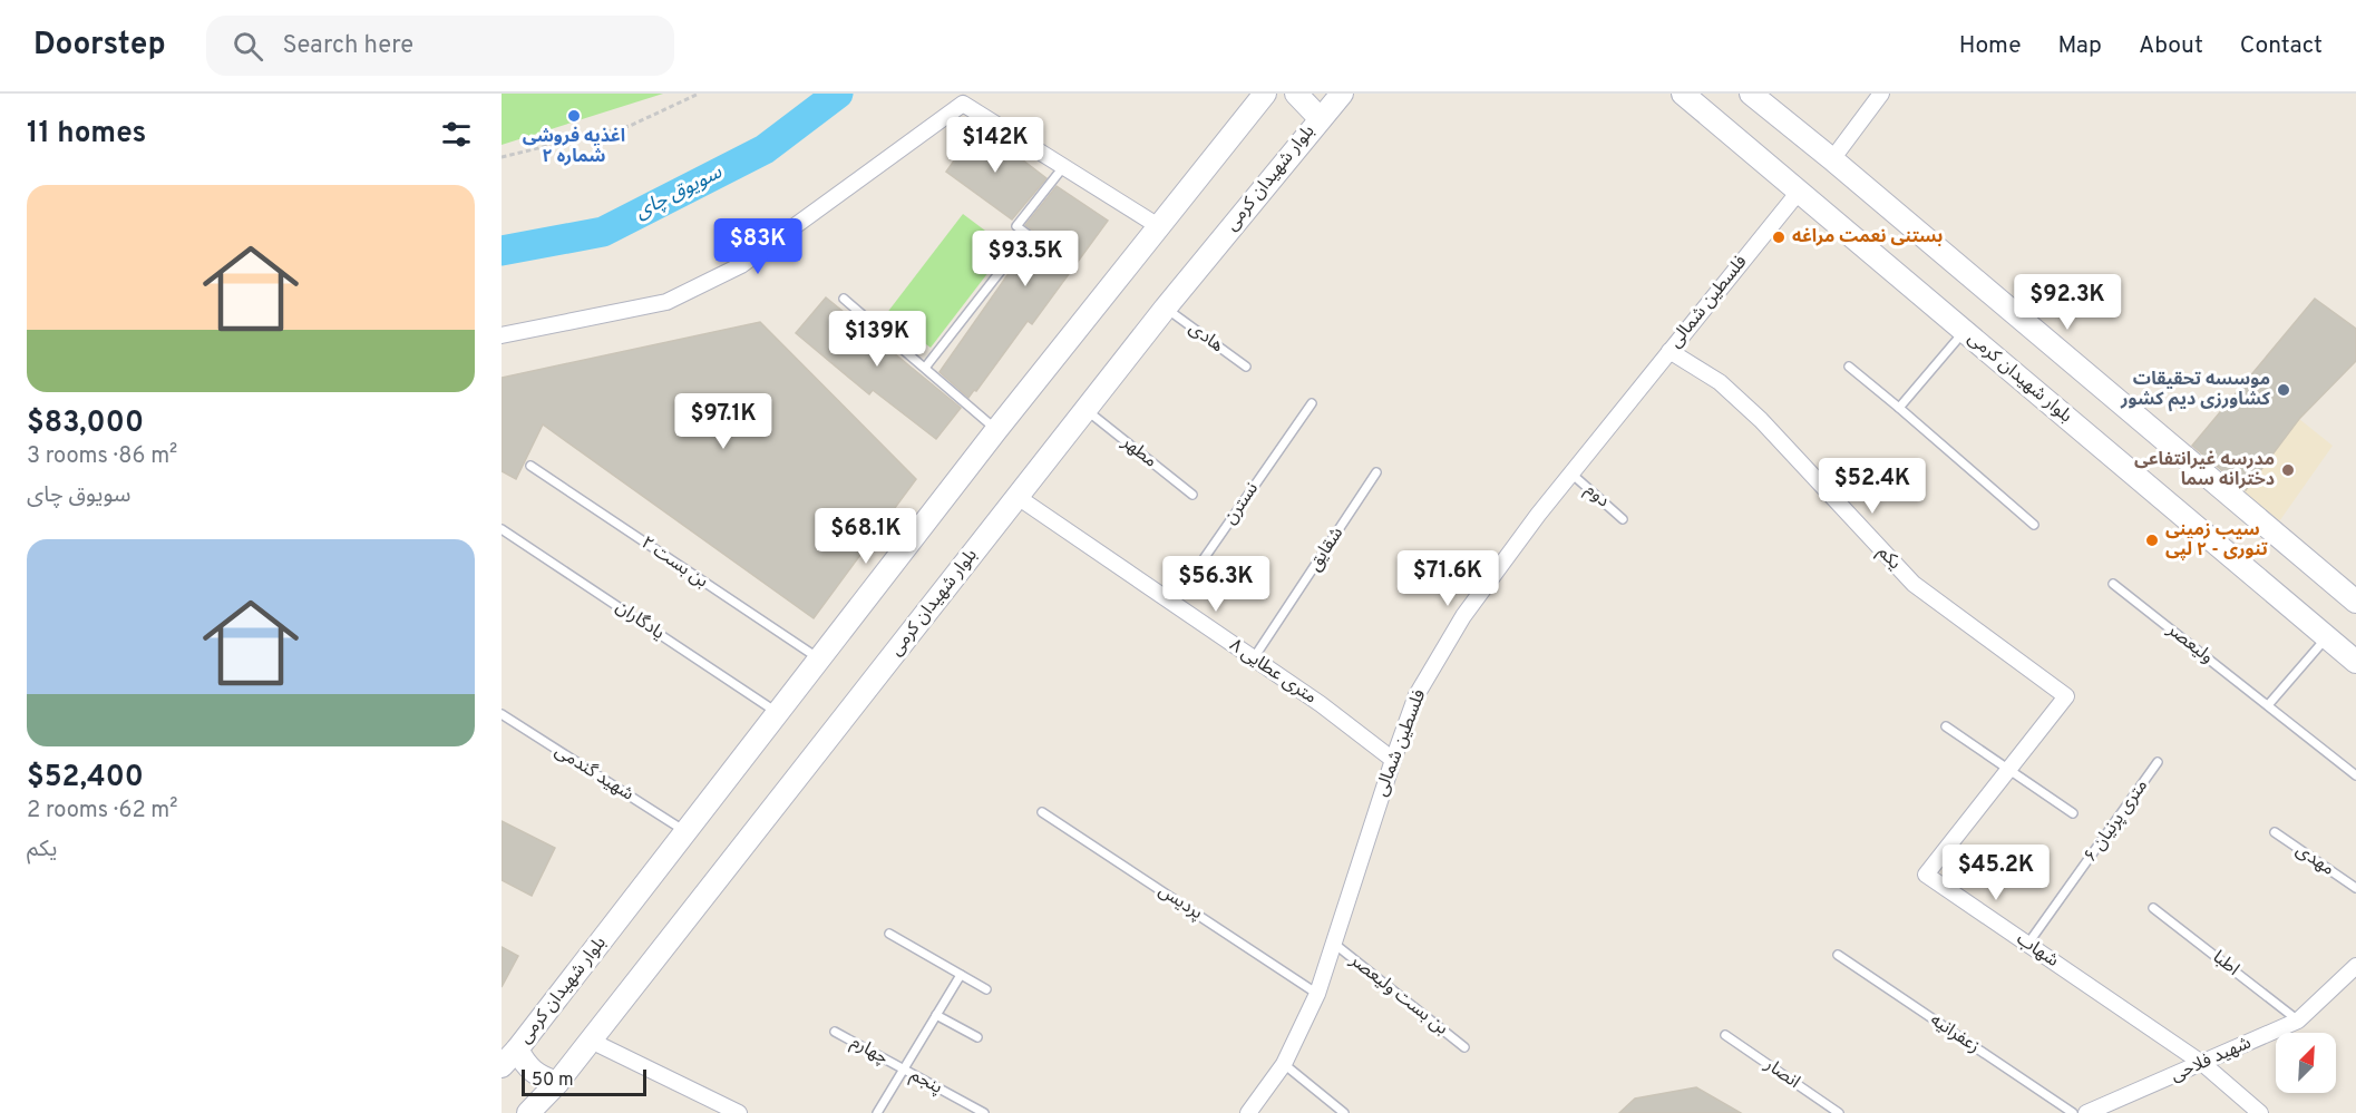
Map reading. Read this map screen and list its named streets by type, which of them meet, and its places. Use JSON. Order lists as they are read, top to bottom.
{
  "streets": {
    "main road": ["بلوار شهیدان کرمی"],
    "street": [
      "فلسطین شمالی",
      "یکم",
      "۸ متری عطایی",
      "شهاب",
      "شهید فلاحی"
    ],
    "lane": [
      "هادی",
      "مطهر",
      "دوم",
      "نسترن",
      "شقایق",
      "بن بست ۲",
      "یادگاران",
      "ولیعصر",
      "شهید گندمی",
      "۶ متری پرنیان",
      "مهدی",
      "پردیس",
      "اطبا",
      "بن بست ولیعصر",
      "زعفرانیه",
      "چهارم",
      "انصار",
      "پنجم"
    ]
  },
  "crossings": [
    ["بلوار شهیدان کرمی", "فلسطین شمالی"],
    ["بلوار شهیدان کرمی", "هادی"],
    ["بلوار شهیدان کرمی", "مطهر"],
    ["بلوار شهیدان کرمی", "بن بست ۲"],
    ["بلوار شهیدان کرمی", "یادگاران"],
    ["بلوار شهیدان کرمی", "۸ متری عطایی"],
    ["بلوار شهیدان کرمی", "شهید گندمی"],
    ["فلسطین شمالی", "دوم"],
    ["فلسطین شمالی", "یکم"],
    ["فلسطین شمالی", "۸ متری عطایی"],
    ["فلسطین شمالی", "پردیس"],
    ["فلسطین شمالی", "بن بست ولیعصر"],
    ["نسترن", "۸ متری عطایی"],
    ["شقایق", "۸ متری عطایی"],
    ["یکم", "شهاب"],
    ["۶ متری پرنیان", "شهاب"],
    ["شهاب", "شهید فلاحی"],
    ["اطبا", "شهید فلاحی"],
    ["چهارم", "پنجم"]
  ],
  "water": ["سویوق چای"],
  "places": [
    "اغذیه فروشی شماره ۲",
    "بستنی نعمت مراغه",
    "موسسه تحقیقات کشاورزی دیم کشور",
    "مدرسه غیرانتفاعی دخترانه سما",
    "سیب زمینی تنوری - ۲ لپی"
  ],
  "scale_bar": "50 m",
  "north": "top right",
  "page": {
    "header": "Doorstep",
    "search": "Search here",
    "nav": [
      "Home",
      "Map",
      "About",
      "Contact"
    ],
    "heading": "11 homes",
    "price": [
      "$142K",
      "$83K",
      "$93.5K",
      "$92.3K",
      "$139K",
      "$97.1K",
      "$52.4K",
      "$68.1K",
      "$71.6K",
      "$56.3K",
      "$45.2K"
    ],
    "list": [
      {
        "name": "$83,000",
        "note": "3 rooms · 86 m² · سویوق چای"
      },
      {
        "name": "$52,400",
        "note": "2 rooms · 62 m² · یکم"
      }
    ],
    "scale": "50 m"
  }
}
